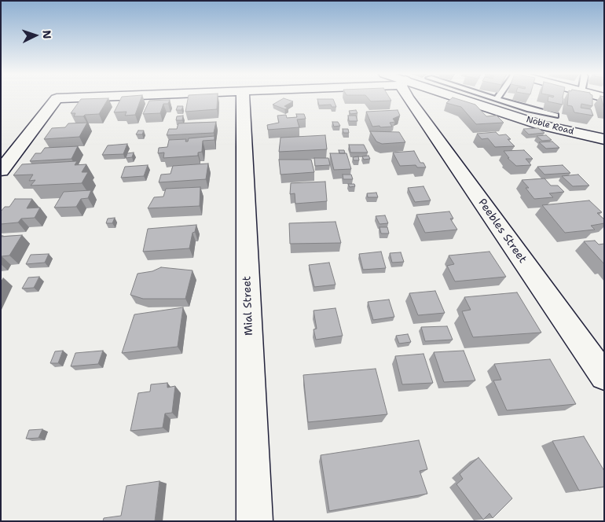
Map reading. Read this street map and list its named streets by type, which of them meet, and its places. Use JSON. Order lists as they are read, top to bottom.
{
  "streets": {
    "street": ["Noble Road", "Peebles Street", "Mial Street"]
  },
  "north": "right"
}
